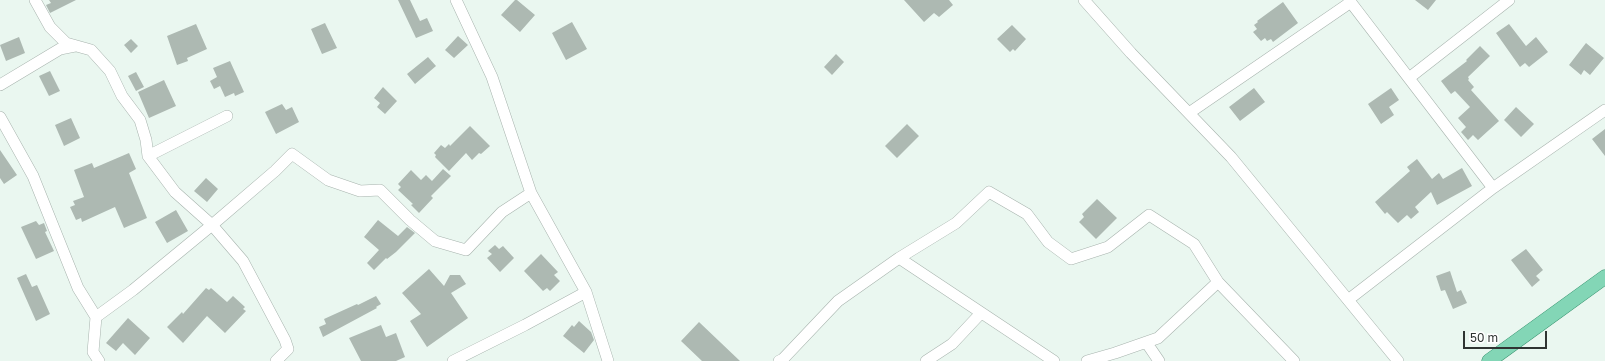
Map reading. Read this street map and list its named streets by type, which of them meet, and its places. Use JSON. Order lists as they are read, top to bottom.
{
  "scale_bar": "50 m"
}
